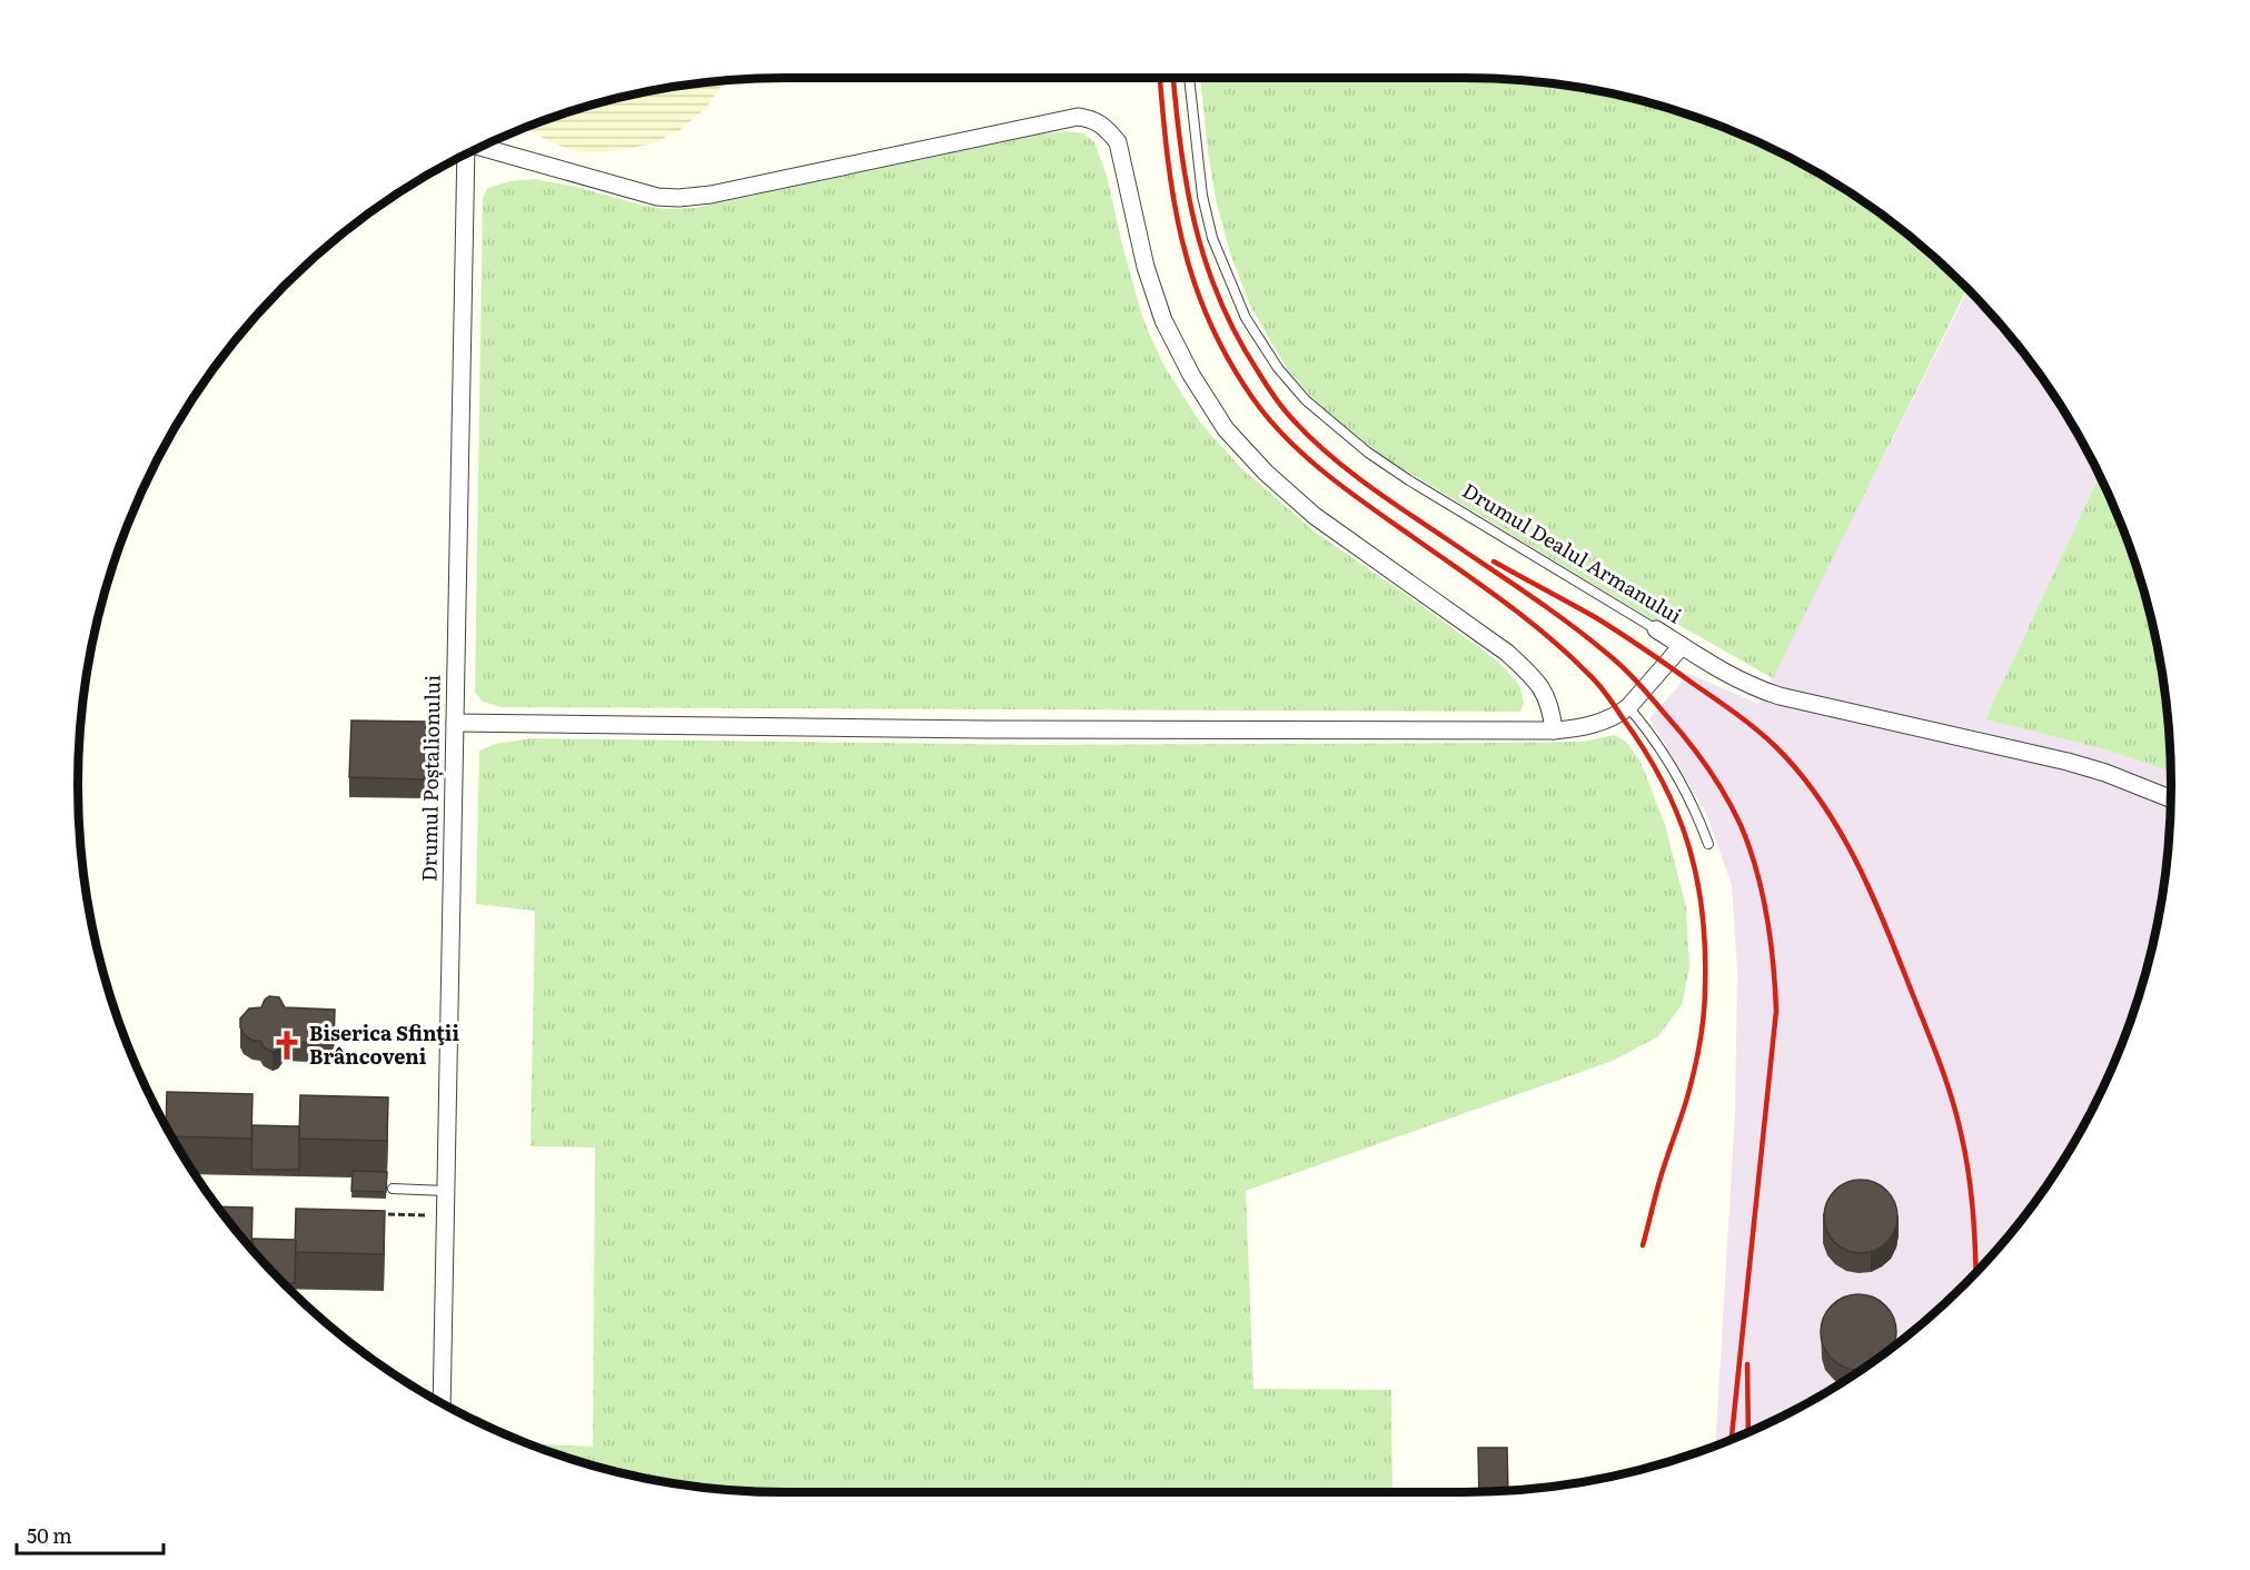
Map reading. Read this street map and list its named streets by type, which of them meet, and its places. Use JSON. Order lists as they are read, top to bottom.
{
  "streets": {
    "street": ["Drumul Dealul Armanului", "Drumul Poștalionului"]
  },
  "places": {
    "church": ["Biserica Sfinţii Brâncoveni"]
  },
  "scale_bar": "50 m"
}
